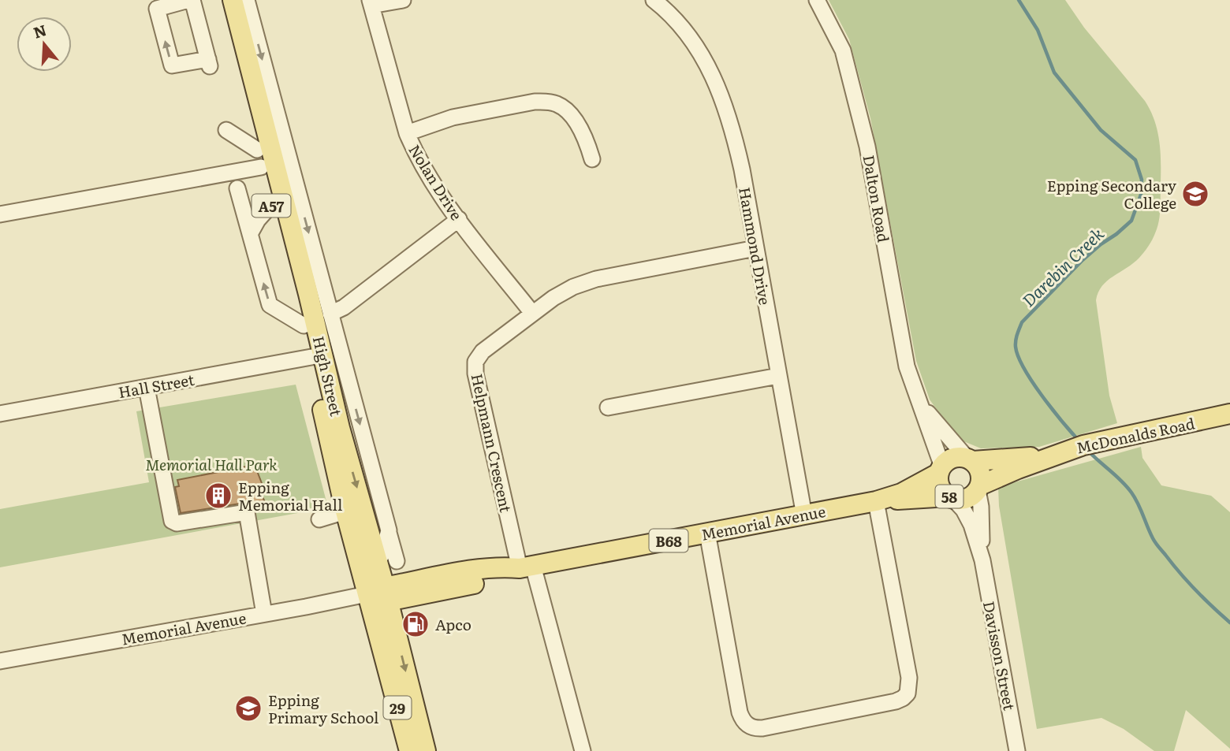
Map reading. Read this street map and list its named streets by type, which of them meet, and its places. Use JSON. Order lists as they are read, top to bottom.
{
  "streets": {
    "main road": [
      "A57",
      "High Street",
      "McDonalds Road",
      "58",
      "Memorial Avenue",
      "B68",
      "29"
    ],
    "street": [
      "Nolan Drive",
      "Dalton Road",
      "Hammond Drive",
      "Hall Street",
      "Helpmann Crescent",
      "Davisson Street"
    ]
  },
  "crossings": [
    ["Nolan Drive", "Helpmann Crescent"],
    ["Dalton Road", "McDonalds Road"],
    ["Dalton Road", "58"],
    ["Dalton Road", "Memorial Avenue"],
    ["Dalton Road", "Davisson Street"],
    ["Hammond Drive", "Helpmann Crescent"],
    ["Hammond Drive", "Memorial Avenue"],
    ["High Street", "Hall Street"],
    ["High Street", "Memorial Avenue"],
    ["McDonalds Road", "58"],
    ["McDonalds Road", "Memorial Avenue"],
    ["McDonalds Road", "Davisson Street"],
    ["Helpmann Crescent", "Memorial Avenue"],
    ["58", "Memorial Avenue"],
    ["58", "Davisson Street"],
    ["Memorial Avenue", "Davisson Street"]
  ],
  "water": ["Darebin Creek"],
  "parks": ["Memorial Hall Park"],
  "places": {
    "school or university": ["Epping Secondary College", "Epping Primary School"],
    "building": ["Epping Memorial Hall"],
    "fuel station": ["Apco"]
  },
  "north": "top"
}
